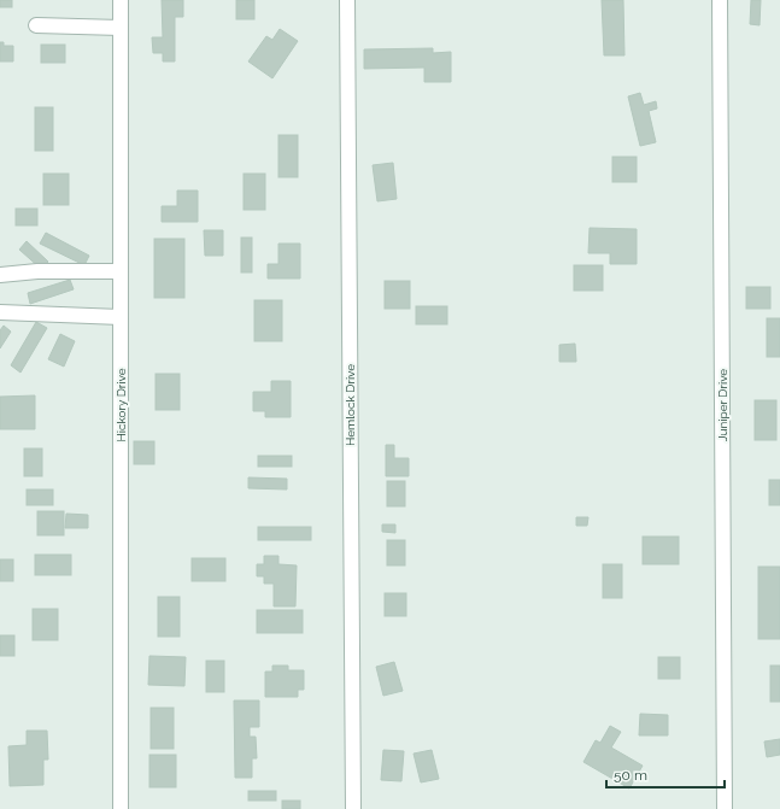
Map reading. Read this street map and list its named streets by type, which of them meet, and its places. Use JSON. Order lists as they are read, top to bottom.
{
  "streets": {
    "street": ["Hickory Drive", "Hemlock Drive", "Juniper Drive"]
  },
  "scale_bar": "50 m"
}
